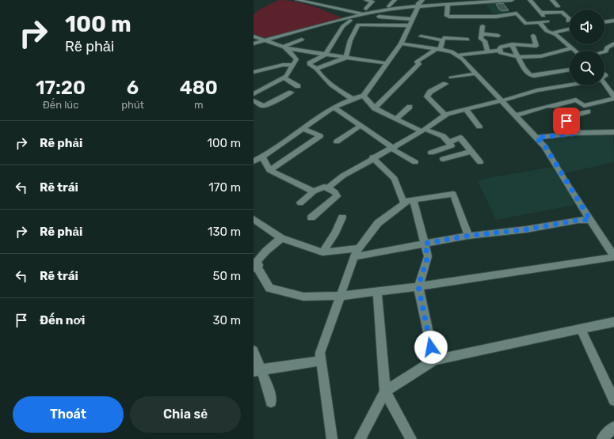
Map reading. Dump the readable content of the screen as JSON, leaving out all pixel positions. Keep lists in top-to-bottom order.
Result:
{
  "page": {
    "turn": ["100 m", "Rẽ phải"],
    "eta": [
      "17:20",
      "Đến lúc",
      "6",
      "phút",
      "480",
      "m"
    ],
    "list": [
      {
        "name": "Rẽ phải",
        "value": "100 m"
      },
      {
        "name": "Rẽ trái",
        "value": "170 m"
      },
      {
        "name": "Rẽ phải",
        "value": "130 m"
      },
      {
        "name": "Rẽ trái",
        "value": "50 m"
      },
      {
        "name": "Đến nơi",
        "value": "30 m"
      }
    ],
    "buttons": ["Thoát", "Chia sẻ"]
  }
}
